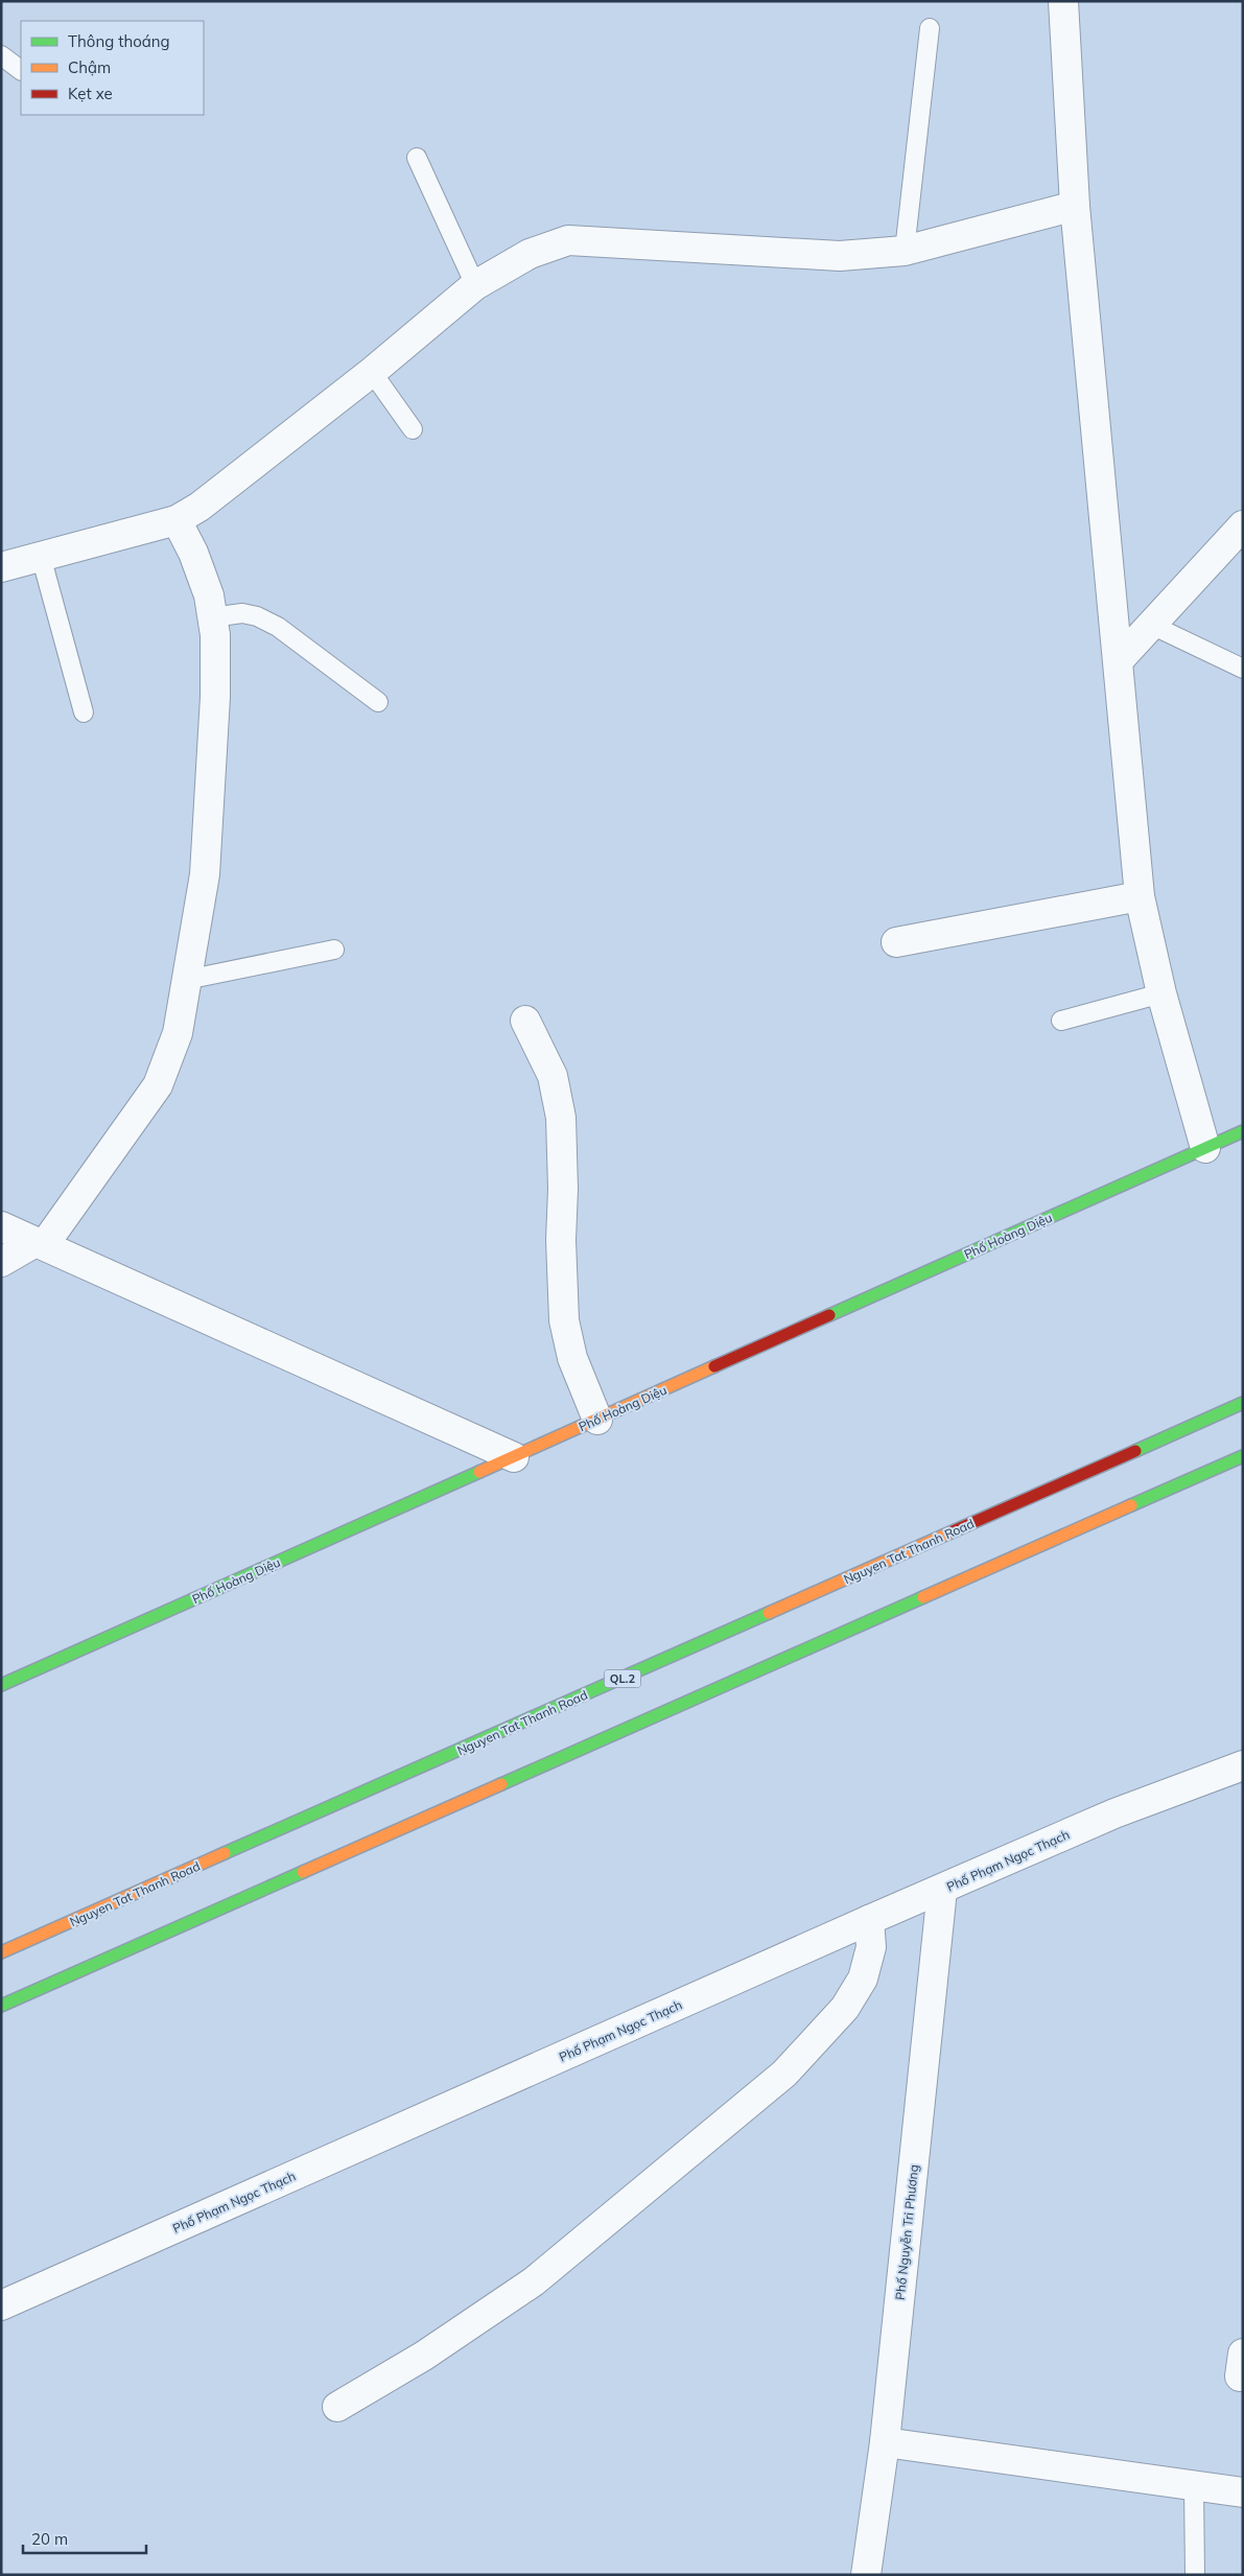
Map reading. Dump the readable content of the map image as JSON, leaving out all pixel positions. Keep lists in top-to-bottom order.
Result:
{
  "streets": {
    "main road": ["Phố Hoàng Diệu", "Nguyen Tat Thanh Road", "QL.2"],
    "street": ["Phố Phạm Ngọc Thạch", "Phố Nguyễn Tri Phương"]
  },
  "crossings": [
    ["Phố Phạm Ngọc Thạch", "Phố Nguyễn Tri Phương"]
  ],
  "legend": ["Thông thoáng", "Chậm", "Kẹt xe"],
  "scale_bar": "20 m"
}
